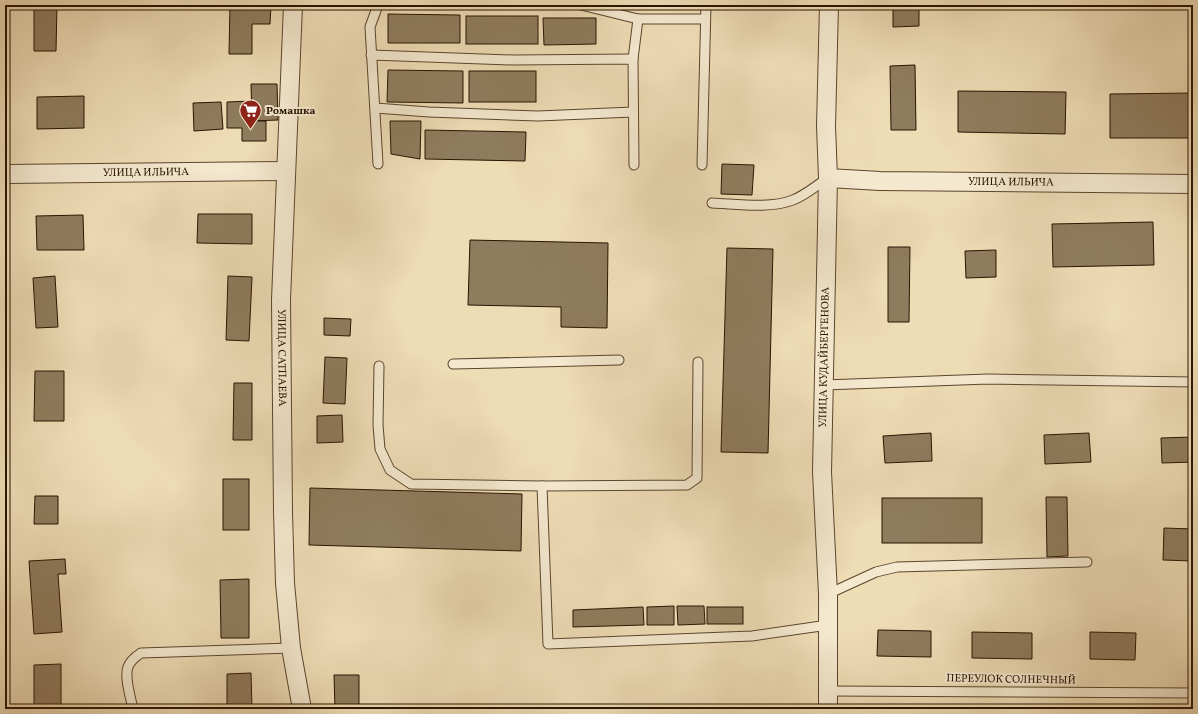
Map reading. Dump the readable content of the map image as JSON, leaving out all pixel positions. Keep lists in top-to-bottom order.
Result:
{
  "streets": {
    "street": ["УЛИЦА ИЛЬИЧА", "УЛИЦА КУДАЙБЕРГЕНОВА", "УЛИЦА САТПАЕВА"],
    "lane": ["ПЕРЕУЛОК СОЛНЕЧНЫЙ"]
  },
  "crossings": [
    ["УЛИЦА ИЛЬИЧА", "УЛИЦА КУДАЙБЕРГЕНОВА"],
    ["УЛИЦА ИЛЬИЧА", "УЛИЦА САТПАЕВА"],
    ["УЛИЦА КУДАЙБЕРГЕНОВА", "ПЕРЕУЛОК СОЛНЕЧНЫЙ"]
  ],
  "places": {
    "supermarket": ["Ромашка"]
  }
}
